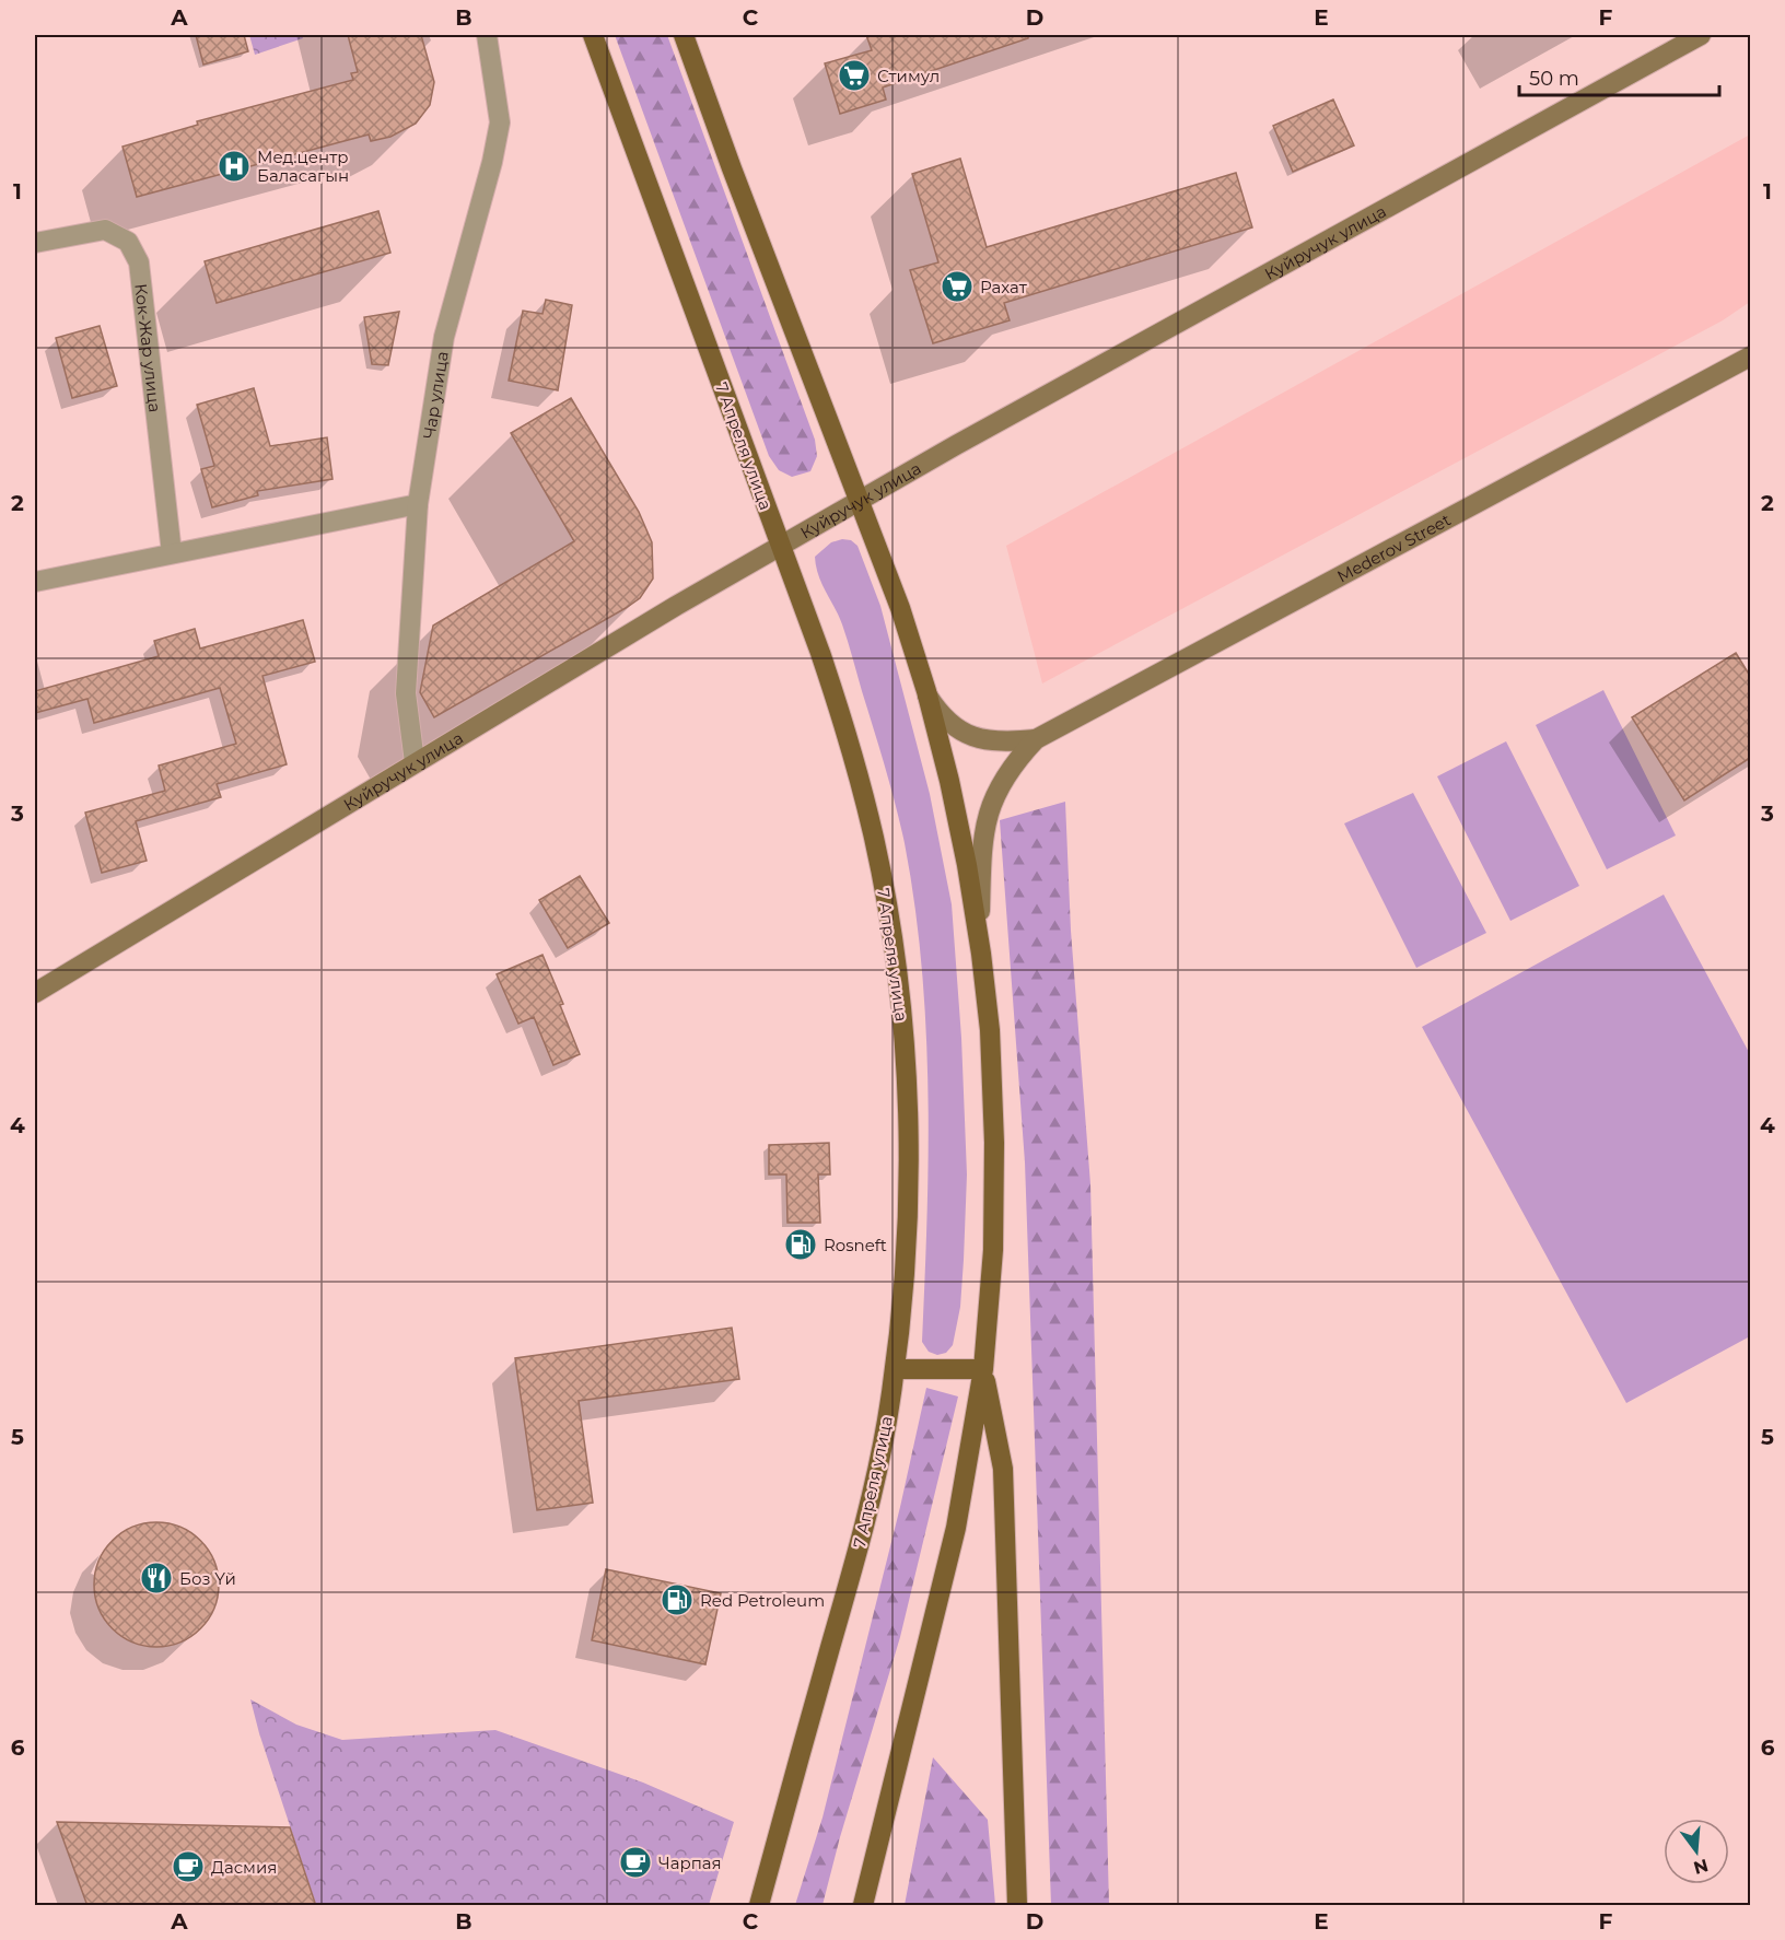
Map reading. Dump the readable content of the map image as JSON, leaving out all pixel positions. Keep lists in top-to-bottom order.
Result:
{
  "streets": {
    "main road": ["7 Апреля улица"],
    "street": [
      "Куйручук улица",
      "Кок-Жар улица",
      "Чар улица",
      "Mederov Street"
    ]
  },
  "crossings": [
    ["Куйручук улица", "Чар улица"],
    ["Куйручук улица", "7 Апреля улица"]
  ],
  "places": {
    "supermarket": ["Стимул", "Рахат"],
    "hospital": ["Мед.центр Баласагын"],
    "fuel station": ["Rosneft", "Red Petroleum"],
    "restaurant": ["Боз Үй"],
    "cafe": ["Чарпая", "Дасмия"]
  },
  "scale_bar": "50 m",
  "north": "bottom",
  "grid": {
    "columns": [
      "A",
      "B",
      "C",
      "D",
      "E",
      "F"
    ],
    "rows": [
      "1",
      "2",
      "3",
      "4",
      "5",
      "6"
    ]
  }
}
